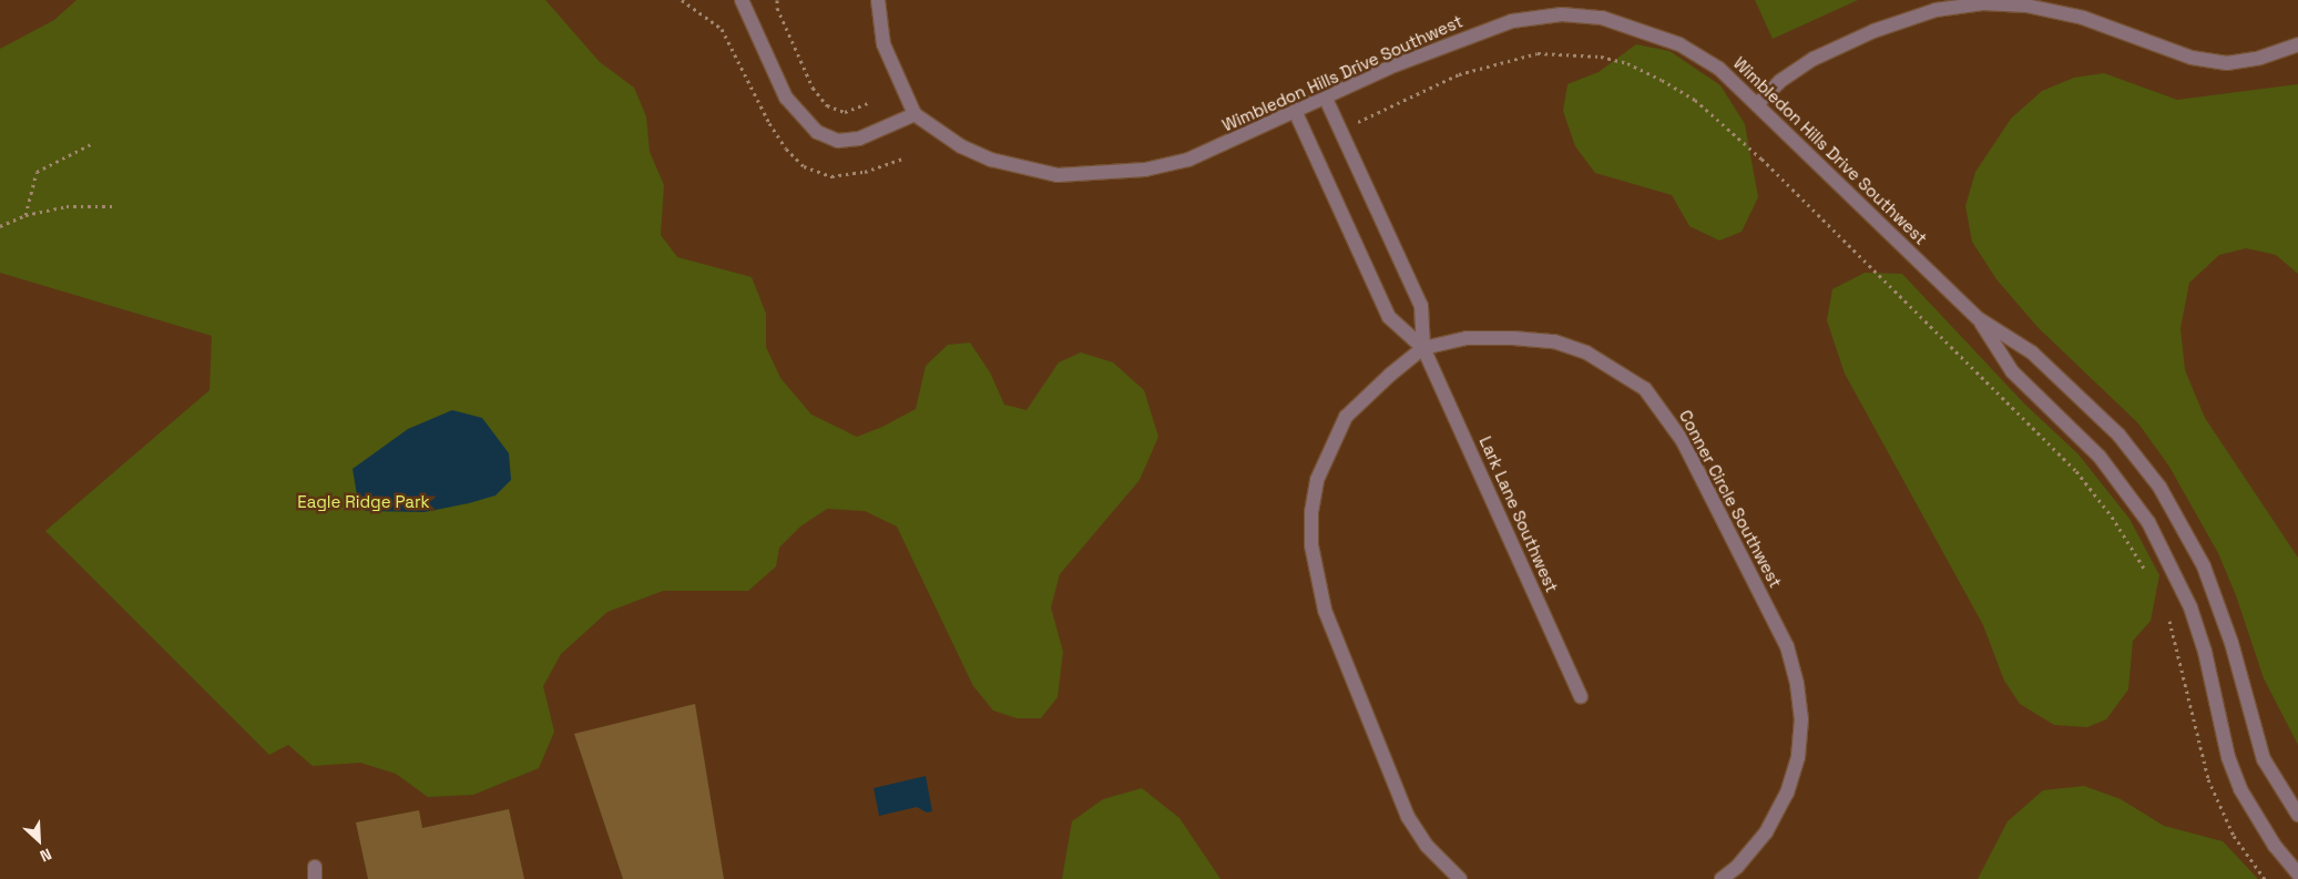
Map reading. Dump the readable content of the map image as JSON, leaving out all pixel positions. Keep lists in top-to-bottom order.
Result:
{
  "streets": {
    "street": ["Wimbledon Hills Drive Southwest", "Conner Circle Southwest", "Lark Lane Southwest"]
  },
  "crossings": [
    ["Wimbledon Hills Drive Southwest", "Lark Lane Southwest"],
    ["Conner Circle Southwest", "Lark Lane Southwest"]
  ],
  "parks": ["Eagle Ridge Park"],
  "north": "bottom right"
}
